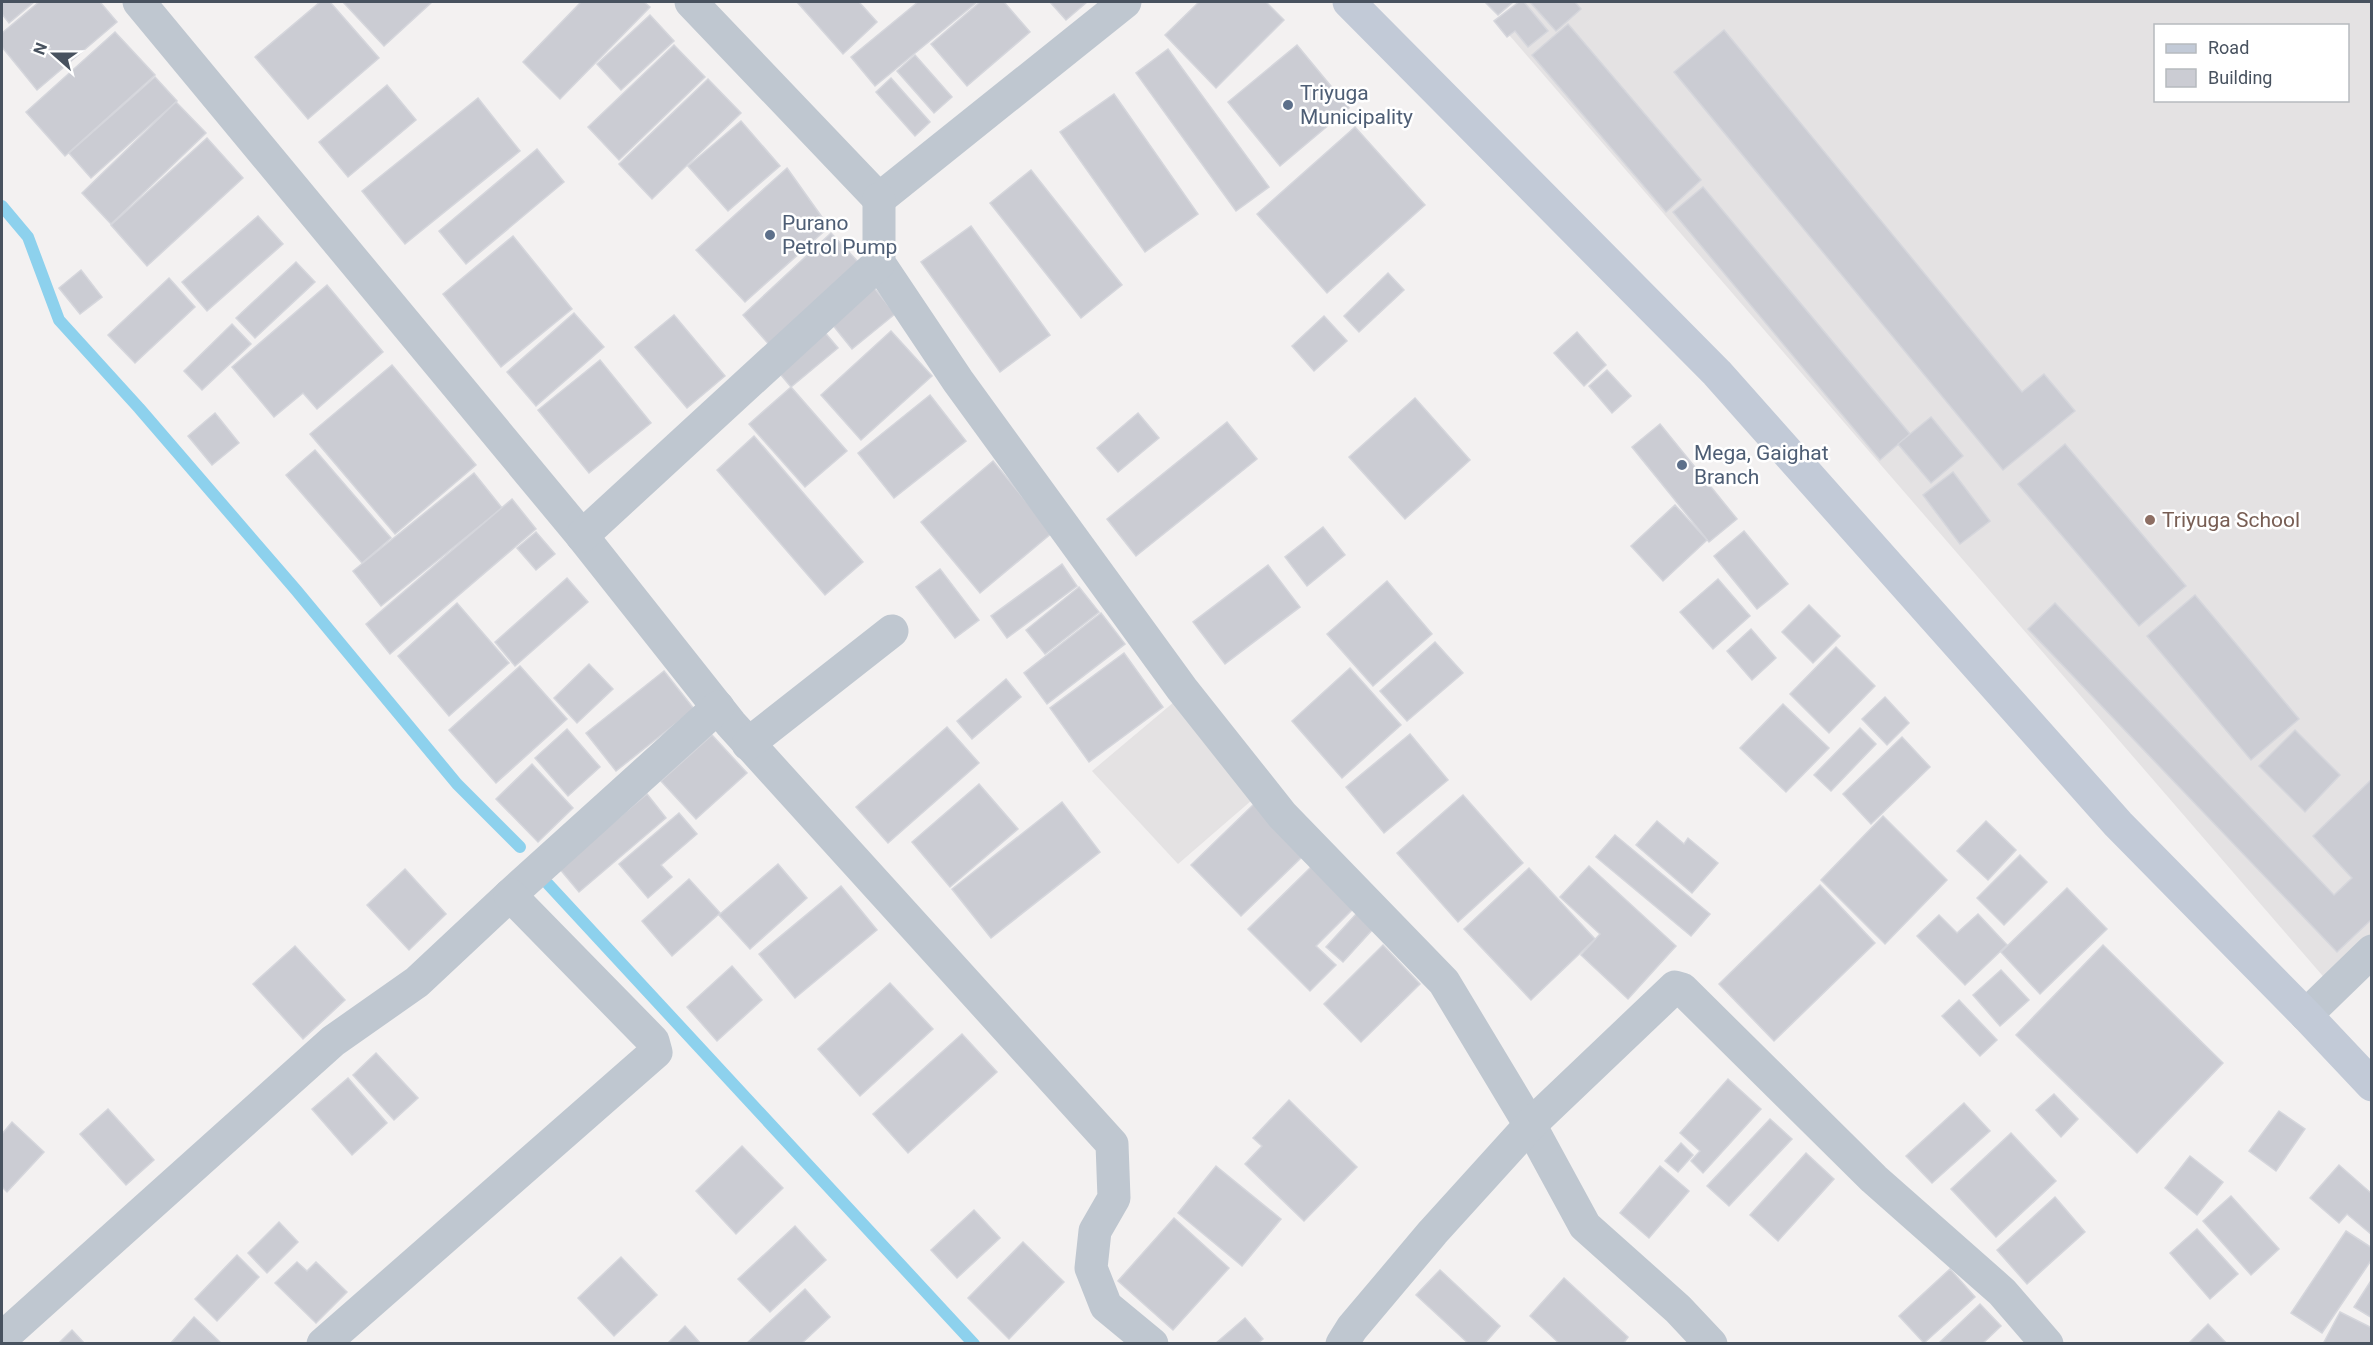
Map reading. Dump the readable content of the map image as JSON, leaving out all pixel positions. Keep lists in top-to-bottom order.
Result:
{
  "places": [
    "Triyuga Municipality",
    "Purano Petrol Pump",
    "Mega, Gaighat Branch",
    "Triyuga School"
  ],
  "legend": ["Road", "Building"],
  "north": "left"
}
